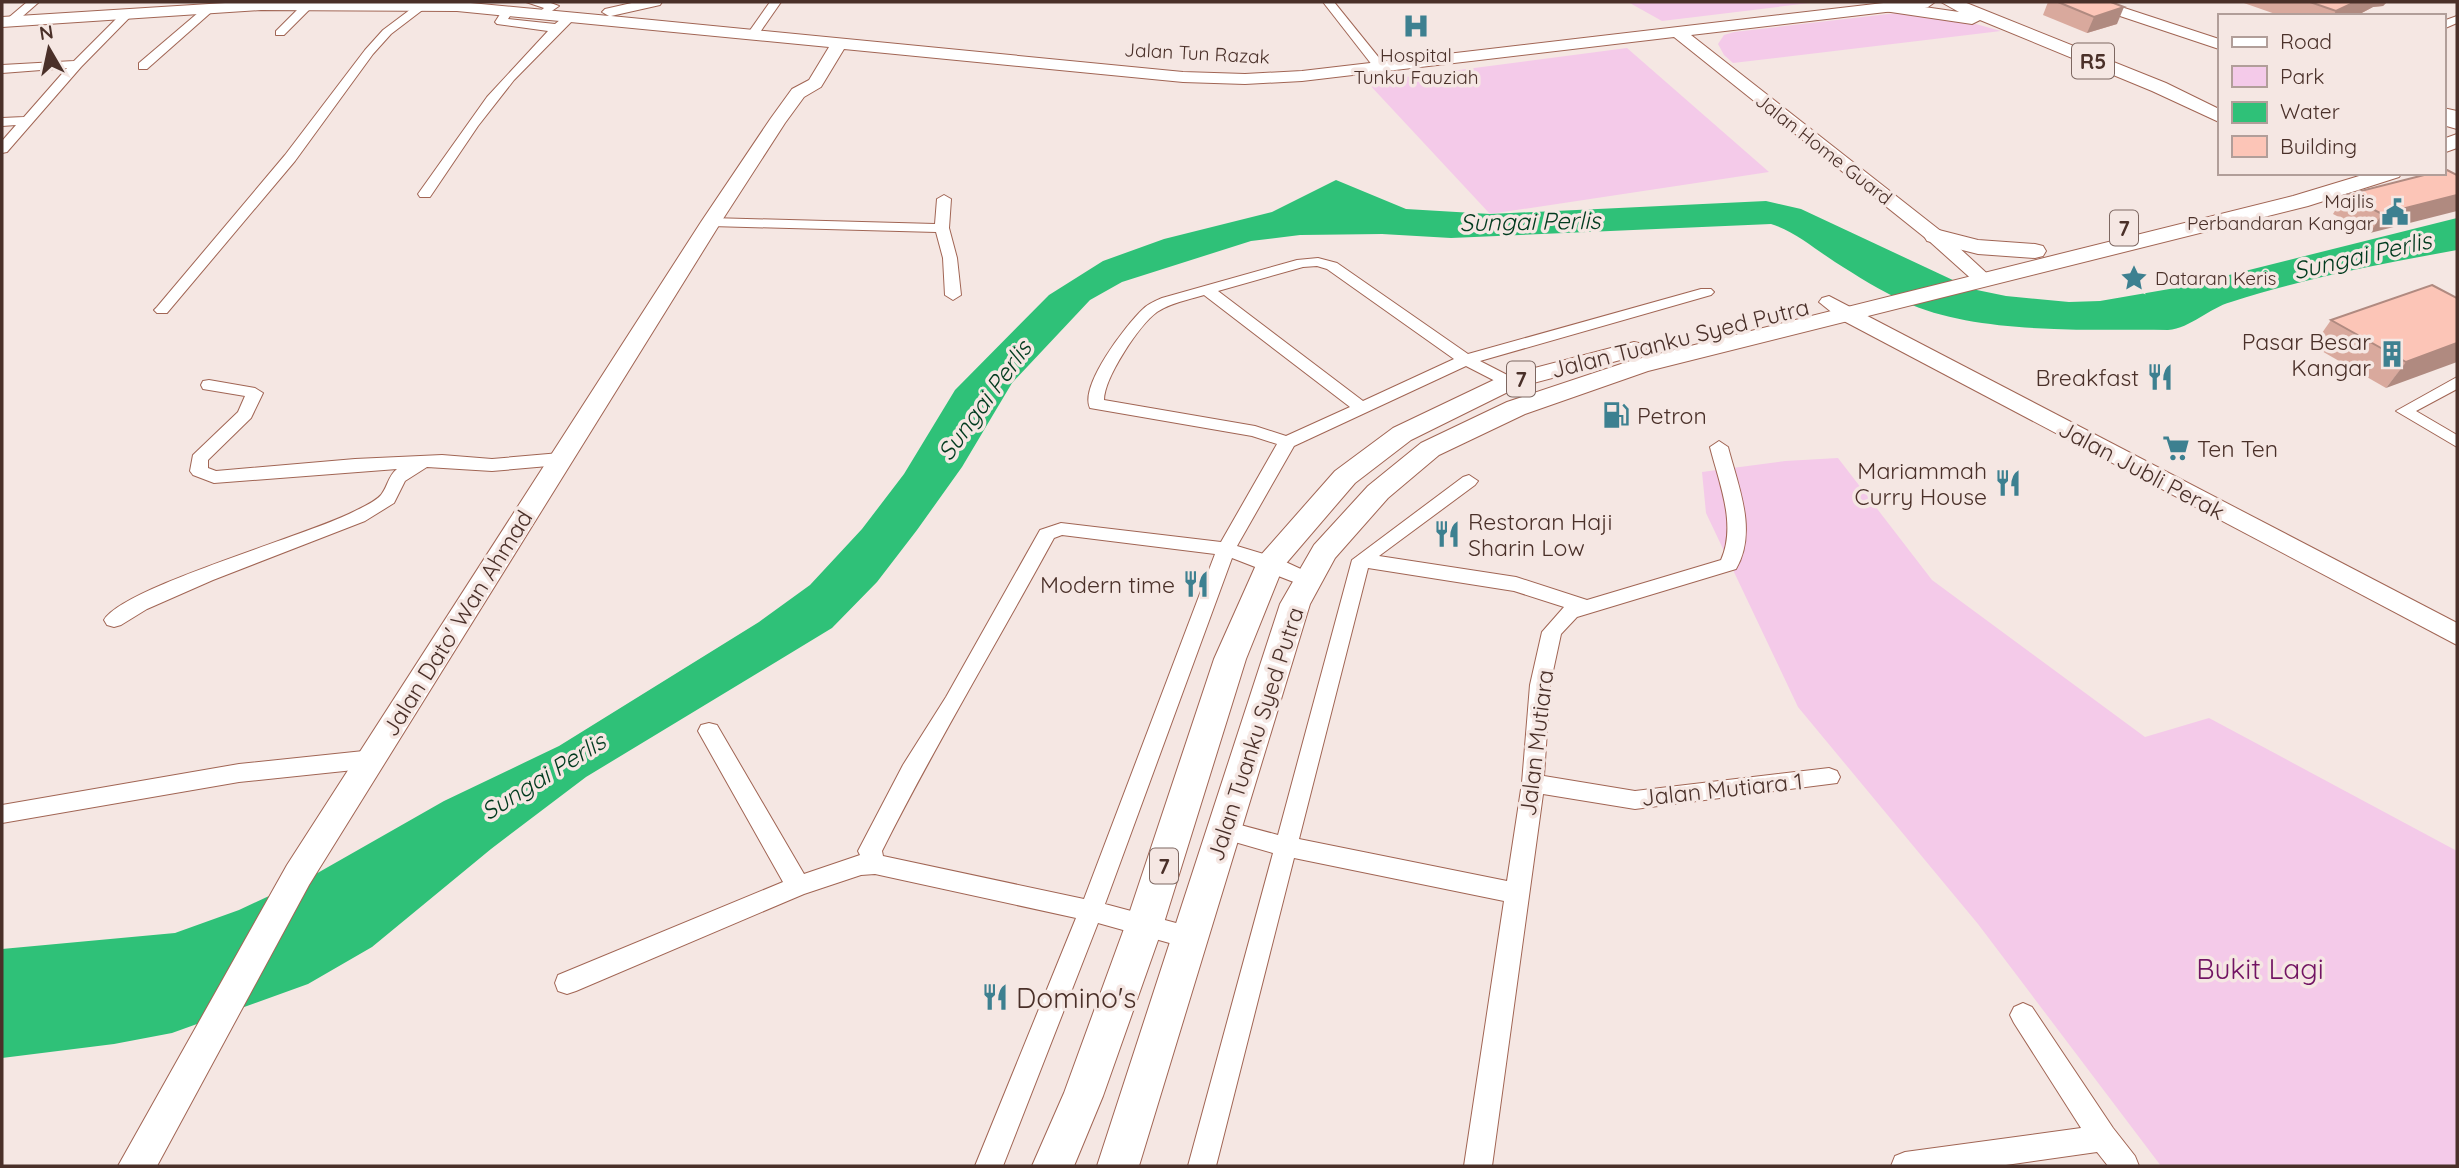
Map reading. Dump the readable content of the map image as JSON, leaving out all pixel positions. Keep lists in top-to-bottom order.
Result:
{
  "streets": {
    "main road": [
      "Jalan Tun Razak",
      "R5",
      "Jalan Home Guard",
      "7",
      "Jalan Tuanku Syed Putra",
      "Jalan Jubli Perak",
      "Jalan Dato' Wan Ahmad"
    ],
    "street": ["Jalan Mutiara", "Jalan Mutiara 1"]
  },
  "crossings": [
    ["Jalan Tun Razak", "Jalan Home Guard"],
    ["Jalan Tun Razak", "Jalan Dato' Wan Ahmad"],
    ["7", "Jalan Tuanku Syed Putra"],
    ["7", "Jalan Jubli Perak"],
    ["Jalan Tuanku Syed Putra", "Jalan Jubli Perak"],
    ["Jalan Mutiara", "Jalan Mutiara 1"]
  ],
  "water": ["Sungai Perlis"],
  "parks": ["Bukit Lagi"],
  "places": {
    "hospital": ["Hospital Tunku Fauziah"],
    "public building": ["Majlis Perbandaran Kangar"],
    "place": ["Dataran Keris"],
    "building": ["Pasar Besar Kangar"],
    "restaurant": [
      "Breakfast",
      "Mariammah Curry House",
      "Restoran Haji Sharin Low",
      "Modern time",
      "Domino's"
    ],
    "fuel station": ["Petron"],
    "supermarket": ["Ten Ten"]
  },
  "legend": [
    "Road",
    "Park",
    "Water",
    "Building"
  ],
  "north": "top"
}
